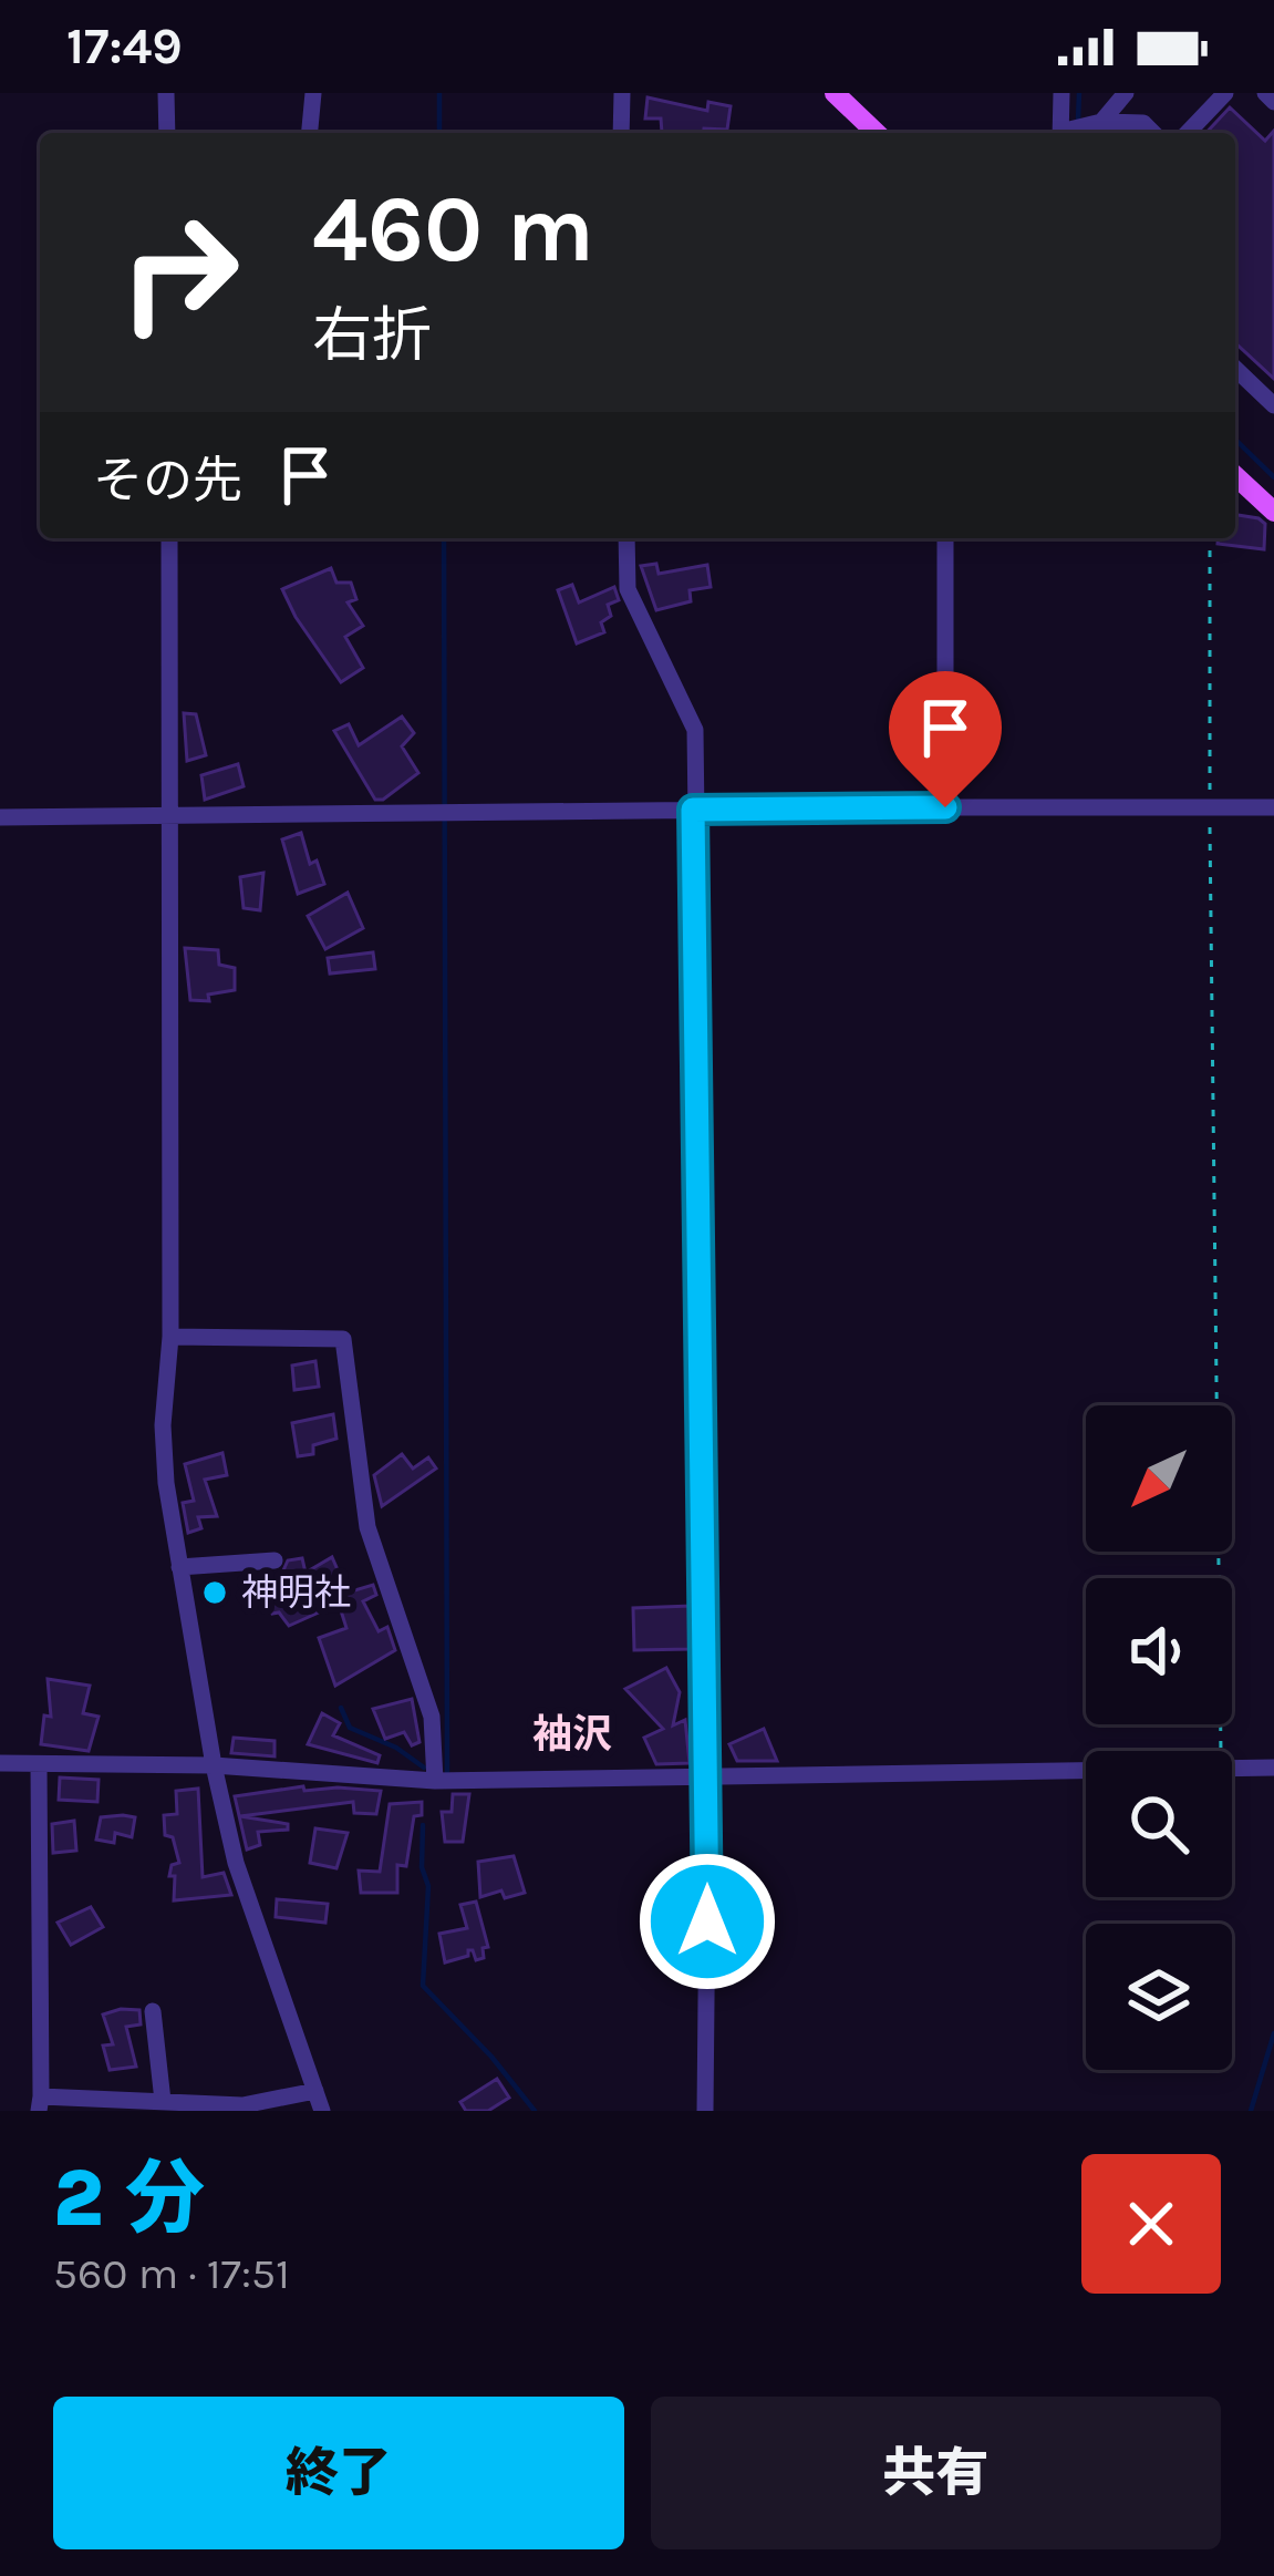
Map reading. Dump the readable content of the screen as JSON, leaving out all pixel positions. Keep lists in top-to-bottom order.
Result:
{
  "districts": ["袖沢"],
  "places": ["神明社"],
  "north": "bottom left",
  "page": {
    "status": "17:49",
    "turn": ["460 m", "右折"],
    "then": "その先",
    "heading": ["2 分", "560 m · 17:51"],
    "buttons": ["終了", "共有"]
  }
}
